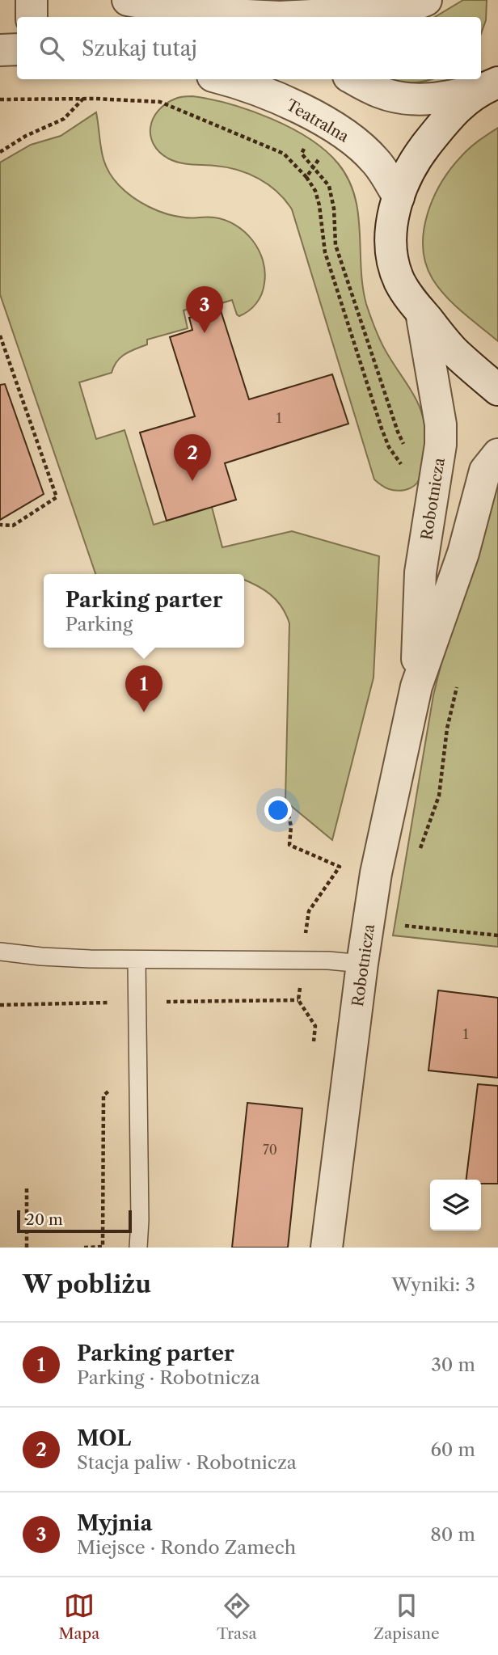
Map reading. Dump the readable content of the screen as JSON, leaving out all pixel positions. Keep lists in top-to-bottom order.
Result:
{
  "streets": {
    "street": ["Teatralna", "Robotnicza"]
  },
  "house_numbers": ["1", "1", "70"],
  "scale_bar": "20 m",
  "page": {
    "search": "Szukaj tutaj",
    "pins": ["3", "2", "1"],
    "popup": ["Parking parter", "Parking"],
    "scale": "20 m",
    "heading": ["W pobliżu", "Wyniki: 3"],
    "list": [
      {
        "mark": "1",
        "name": "Parking parter",
        "note": "Parking · Robotnicza",
        "value": "30 m"
      },
      {
        "mark": "2",
        "name": "MOL",
        "note": "Stacja paliw · Robotnicza",
        "value": "60 m"
      },
      {
        "mark": "3",
        "name": "Myjnia",
        "note": "Miejsce · Rondo Zamech",
        "value": "80 m"
      }
    ],
    "nav": ["Mapa", "Trasa", "Zapisane"]
  }
}
